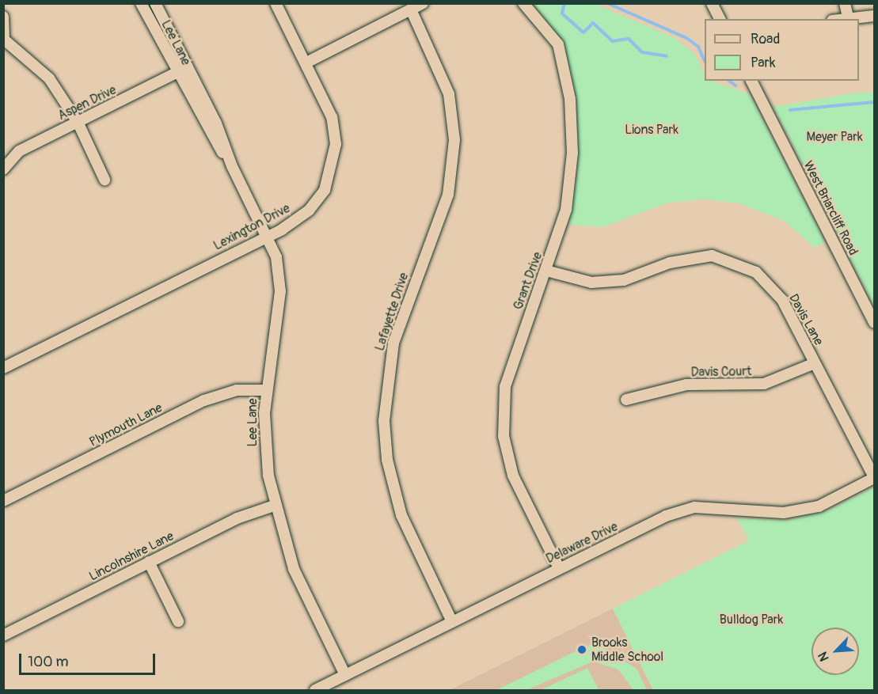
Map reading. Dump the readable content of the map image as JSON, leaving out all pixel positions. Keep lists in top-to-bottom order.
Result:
{
  "streets": {
    "street": [
      "Lee Lane",
      "Aspen Drive",
      "West Briarcliff Road",
      "Lexington Drive",
      "Grant Drive",
      "Lafayette Drive",
      "Davis Lane",
      "Davis Court",
      "Plymouth Lane",
      "Delaware Drive",
      "Lincolnshire Lane"
    ]
  },
  "crossings": [
    ["Lee Lane", "Aspen Drive"],
    ["Lee Lane", "Lexington Drive"],
    ["Lee Lane", "Plymouth Lane"],
    ["Lee Lane", "Delaware Drive"],
    ["Lee Lane", "Lincolnshire Lane"],
    ["Grant Drive", "Davis Lane"],
    ["Grant Drive", "Delaware Drive"],
    ["Lafayette Drive", "Delaware Drive"],
    ["Davis Lane", "Davis Court"],
    ["Davis Lane", "Delaware Drive"]
  ],
  "parks": ["Lions Park", "Meyer Park", "Bulldog Park"],
  "places": ["Brooks Middle School"],
  "legend": ["Road", "Park"],
  "scale_bar": "100 m",
  "north": "bottom left"
}
